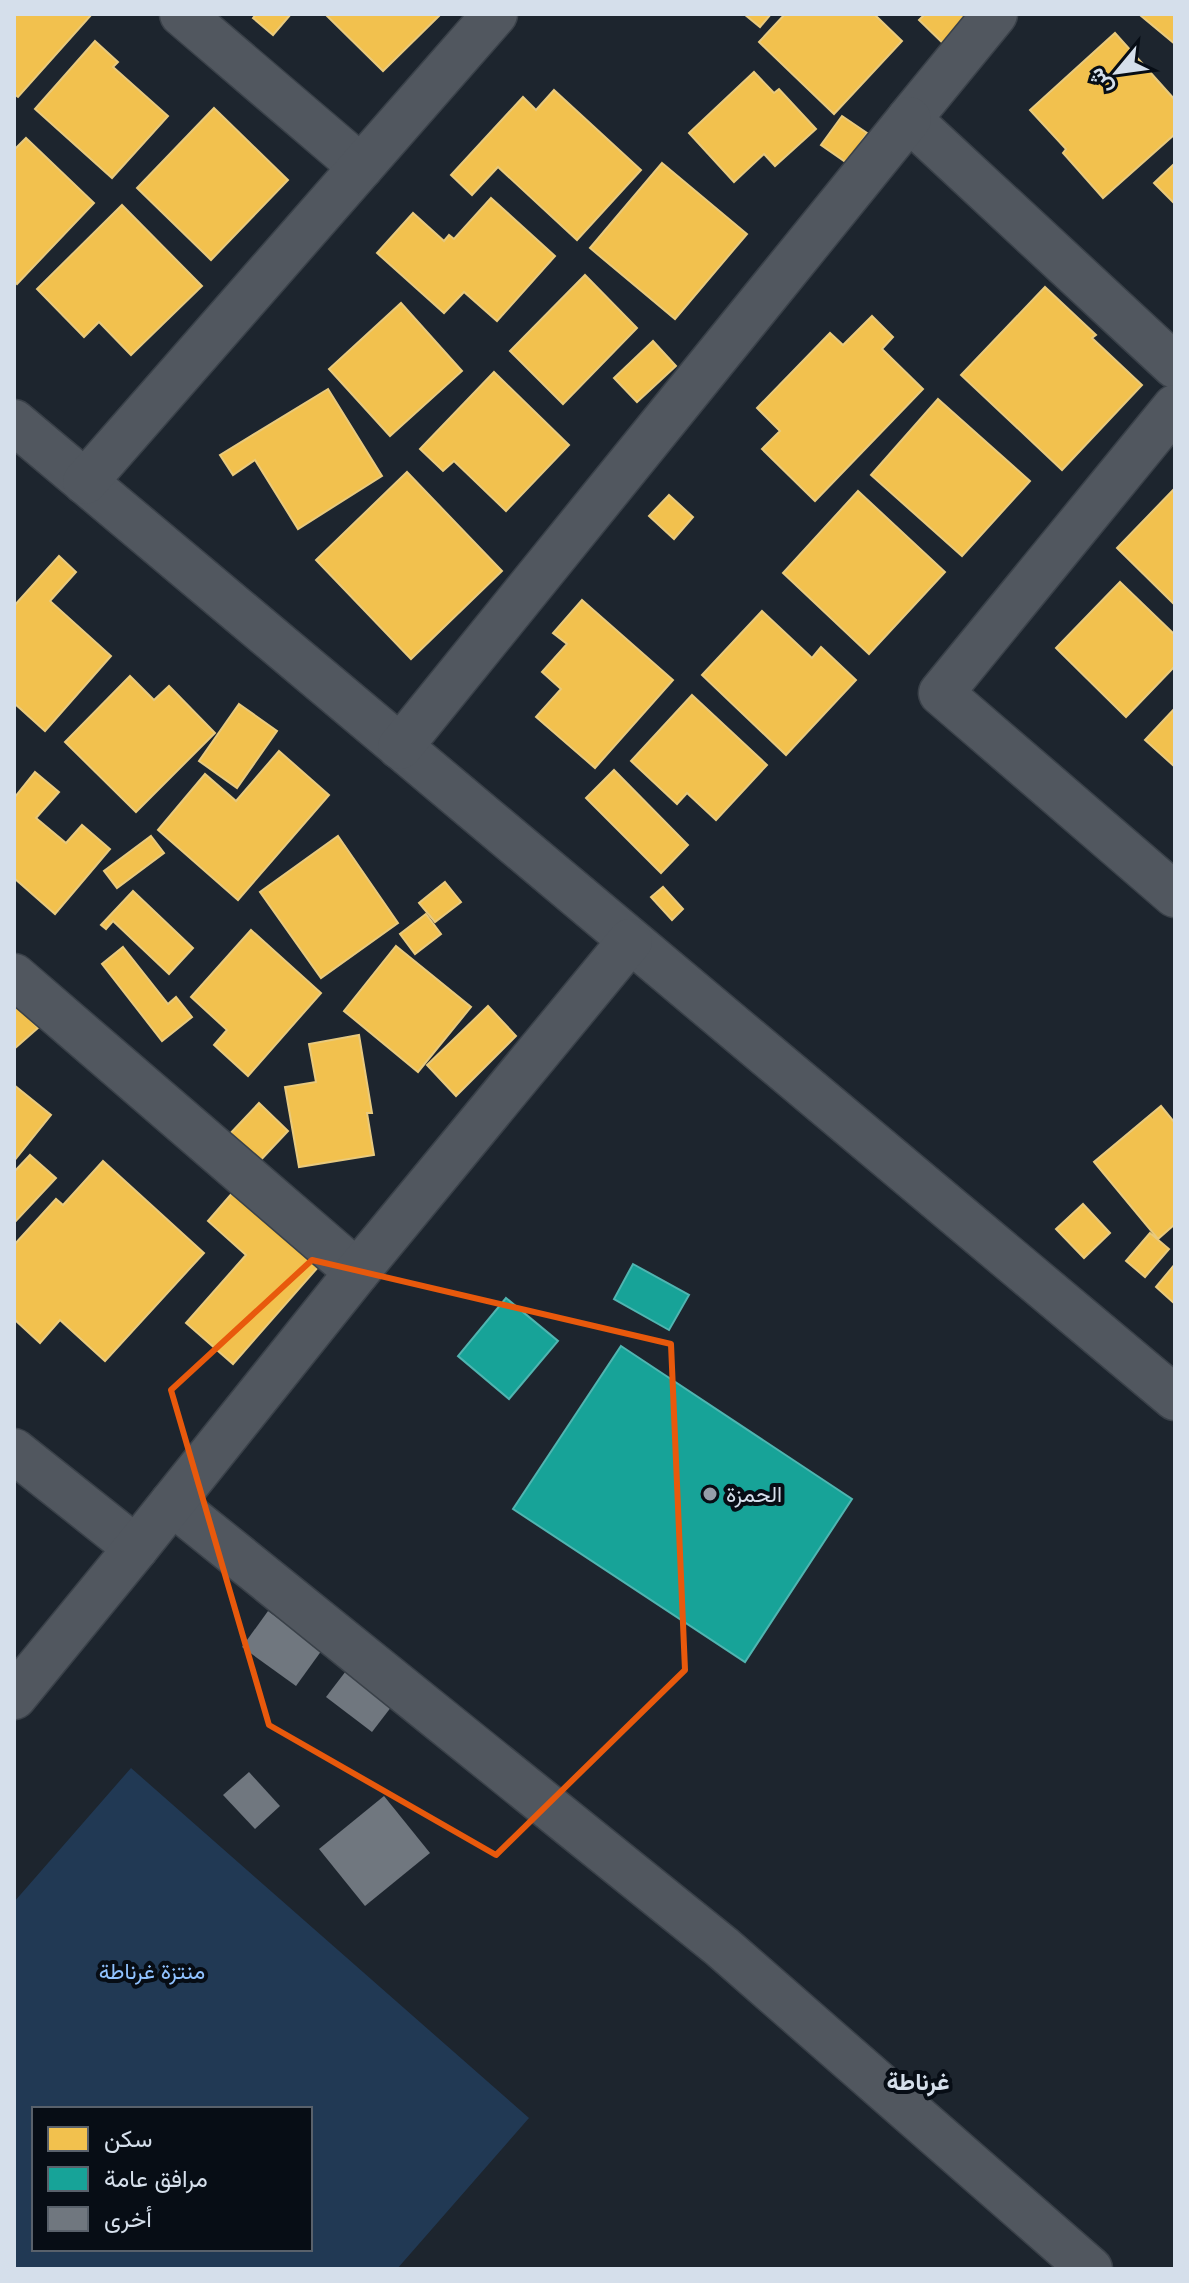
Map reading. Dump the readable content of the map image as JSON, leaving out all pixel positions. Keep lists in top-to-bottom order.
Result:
{
  "districts": ["غرناطة"],
  "parks": ["منتزة غرناطة"],
  "places": ["الحمزة"],
  "legend": ["سكن", "مرافق عامة", "أخرى"],
  "north": "bottom left"
}
